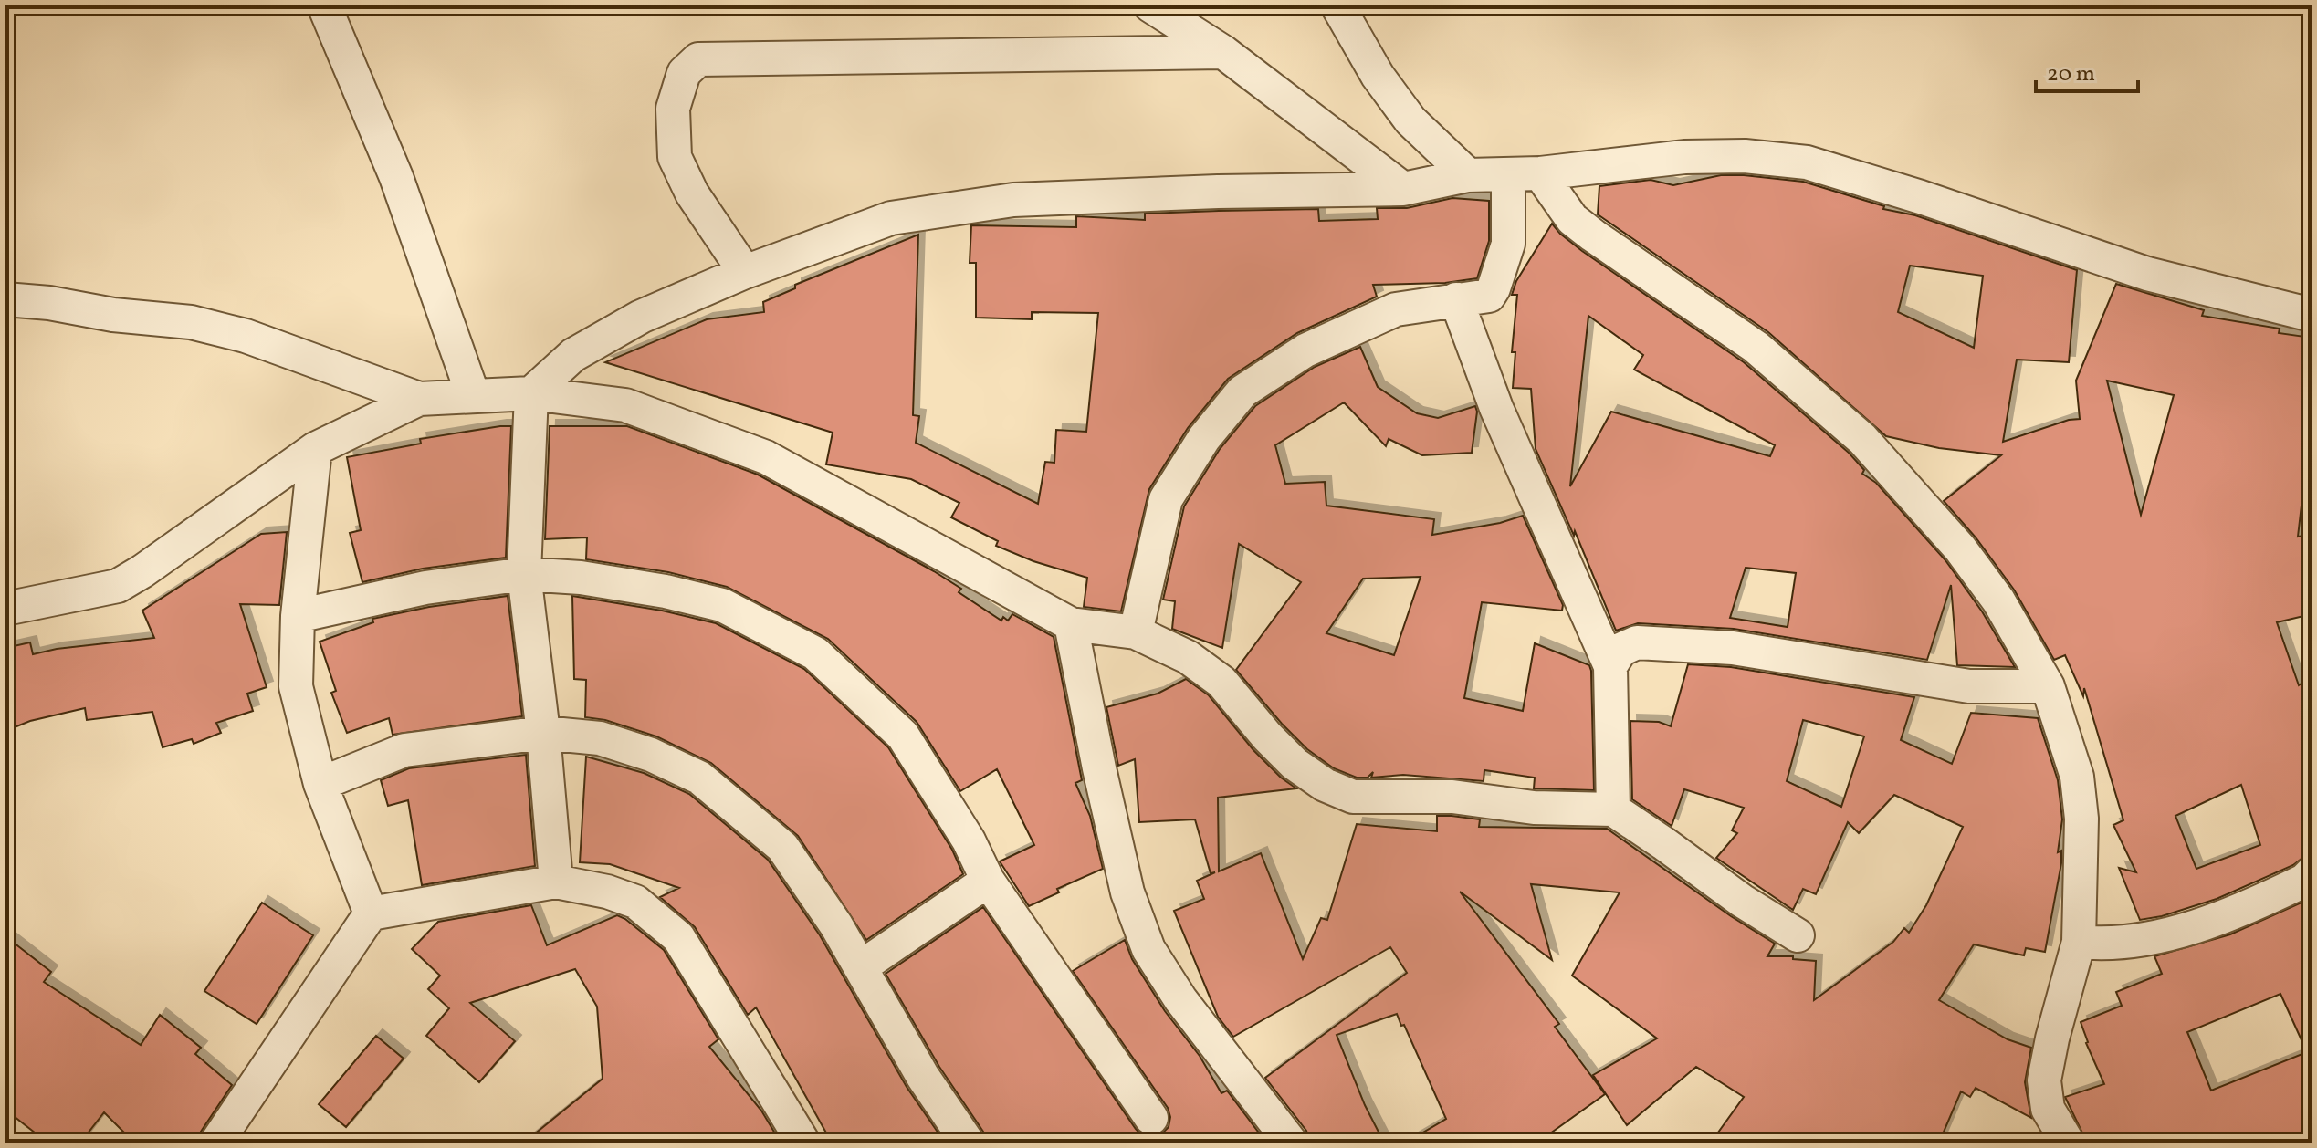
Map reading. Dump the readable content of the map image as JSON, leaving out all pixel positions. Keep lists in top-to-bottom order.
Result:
{
  "scale_bar": "20 m"
}
